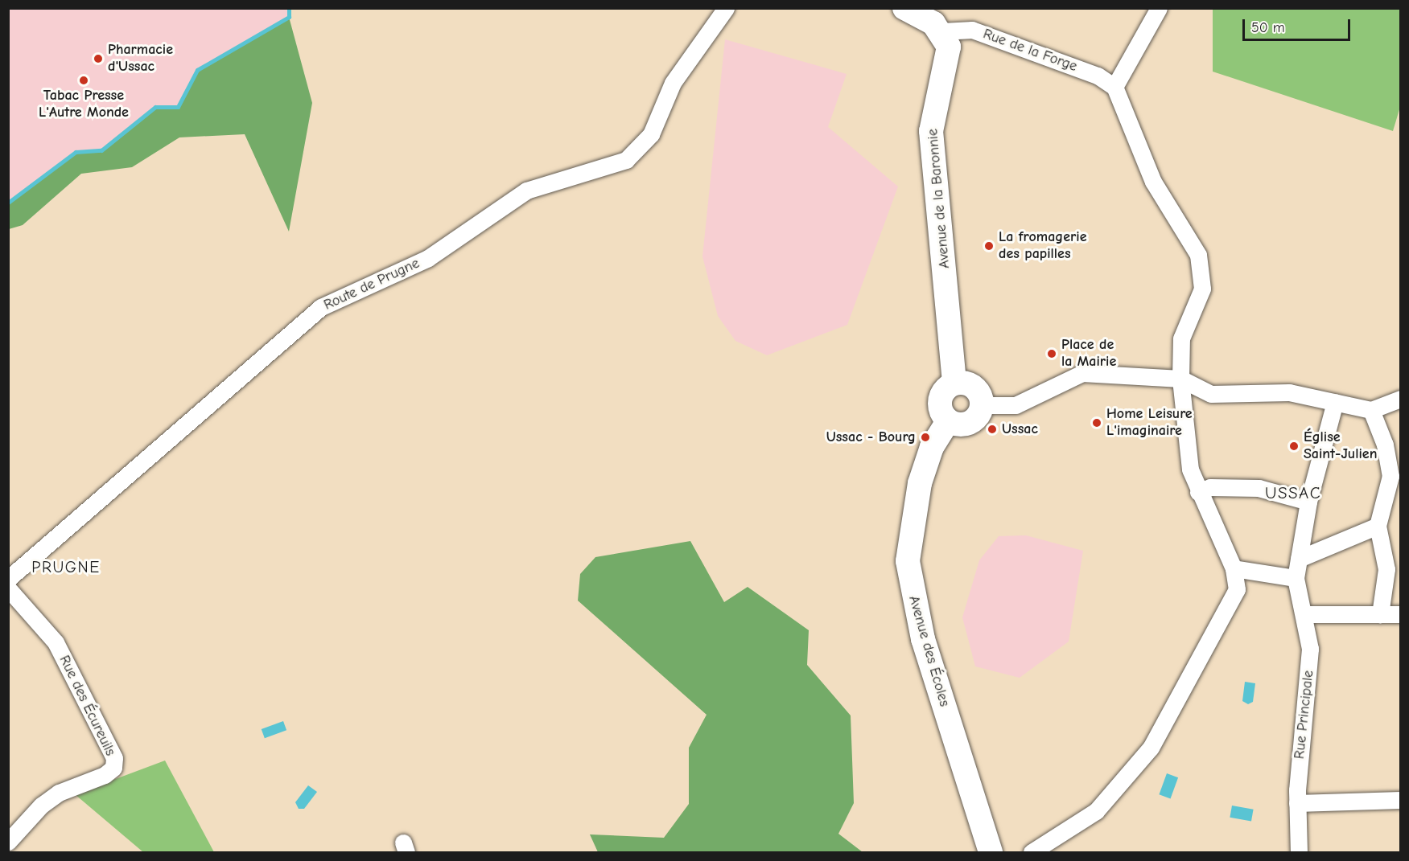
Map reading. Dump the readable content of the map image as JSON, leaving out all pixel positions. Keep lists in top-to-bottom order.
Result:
{
  "streets": {
    "street": [
      "Rue de la Forge",
      "Avenue de la Baronnie",
      "Route de Prugne",
      "Avenue des Écoles",
      "Rue des Écureuils",
      "Rue Principale"
    ]
  },
  "crossings": [
    ["Rue de la Forge", "Avenue de la Baronnie"],
    ["Avenue de la Baronnie", "Avenue des Écoles"]
  ],
  "districts": ["USSAC", "PRUGNE"],
  "places": [
    "Pharmacie d'Ussac",
    "Tabac Presse L'Autre Monde",
    "La fromagerie des papilles",
    "Place de la Mairie",
    "Home Leisure L'imaginaire",
    "Ussac",
    "Ussac - Bourg",
    "Église Saint-Julien"
  ],
  "scale_bar": "50 m"
}
